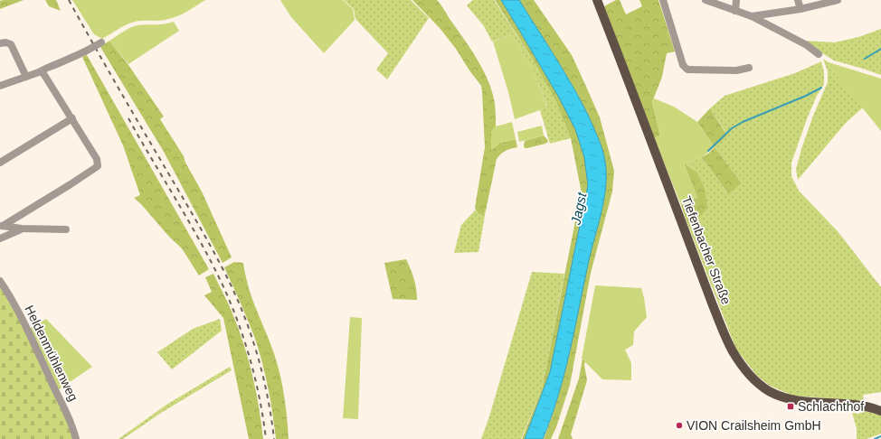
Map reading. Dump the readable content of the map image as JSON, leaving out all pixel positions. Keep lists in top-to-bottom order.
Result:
{
  "streets": {
    "main road": ["Tiefenbacher Straße"],
    "street": ["Heldenmühlenweg"]
  },
  "water": ["Jagst"],
  "places": {
    "transit": ["Schlachthof"],
    "other": ["VION Crailsheim GmbH"]
  }
}
